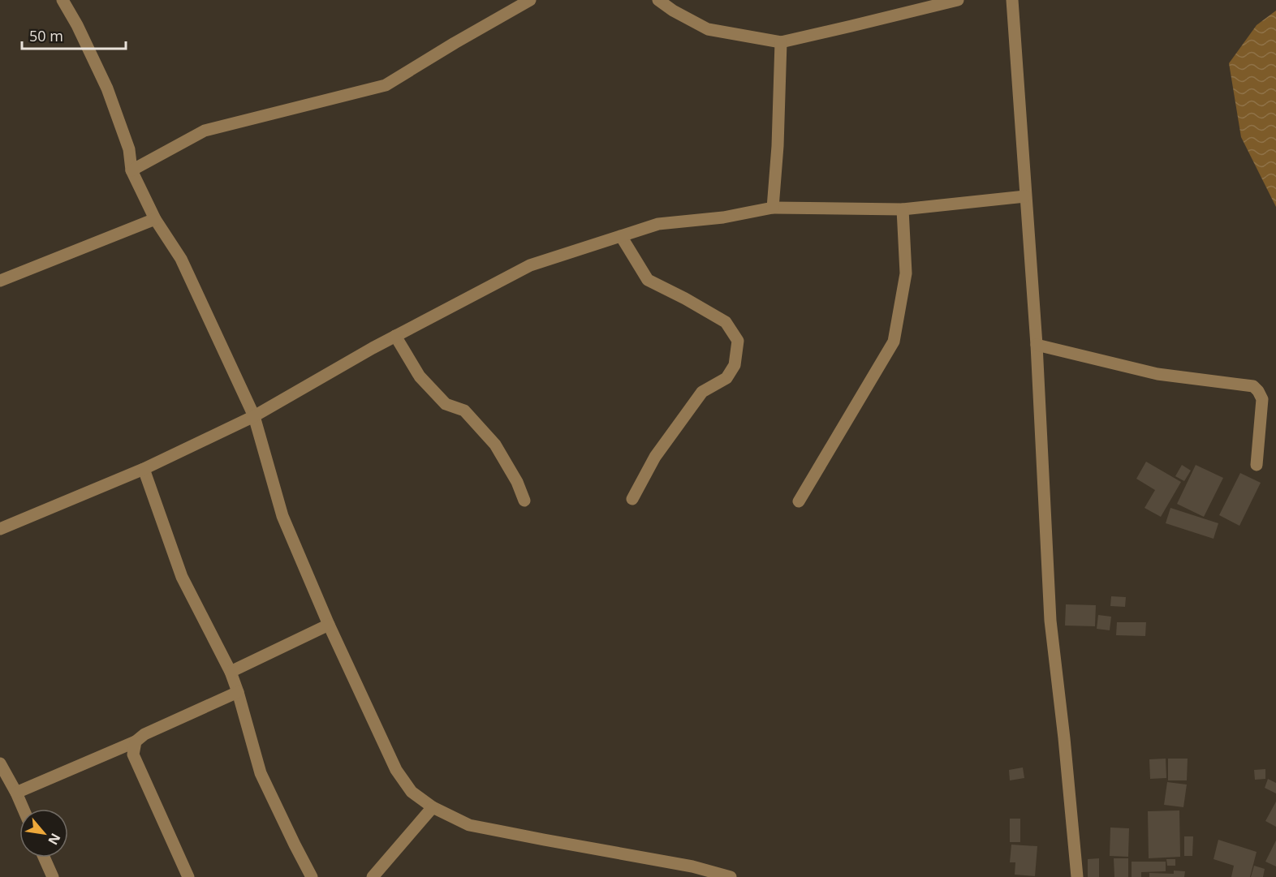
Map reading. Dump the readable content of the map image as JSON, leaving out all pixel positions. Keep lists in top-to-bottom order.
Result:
{
  "scale_bar": "50 m",
  "north": "bottom right"
}
